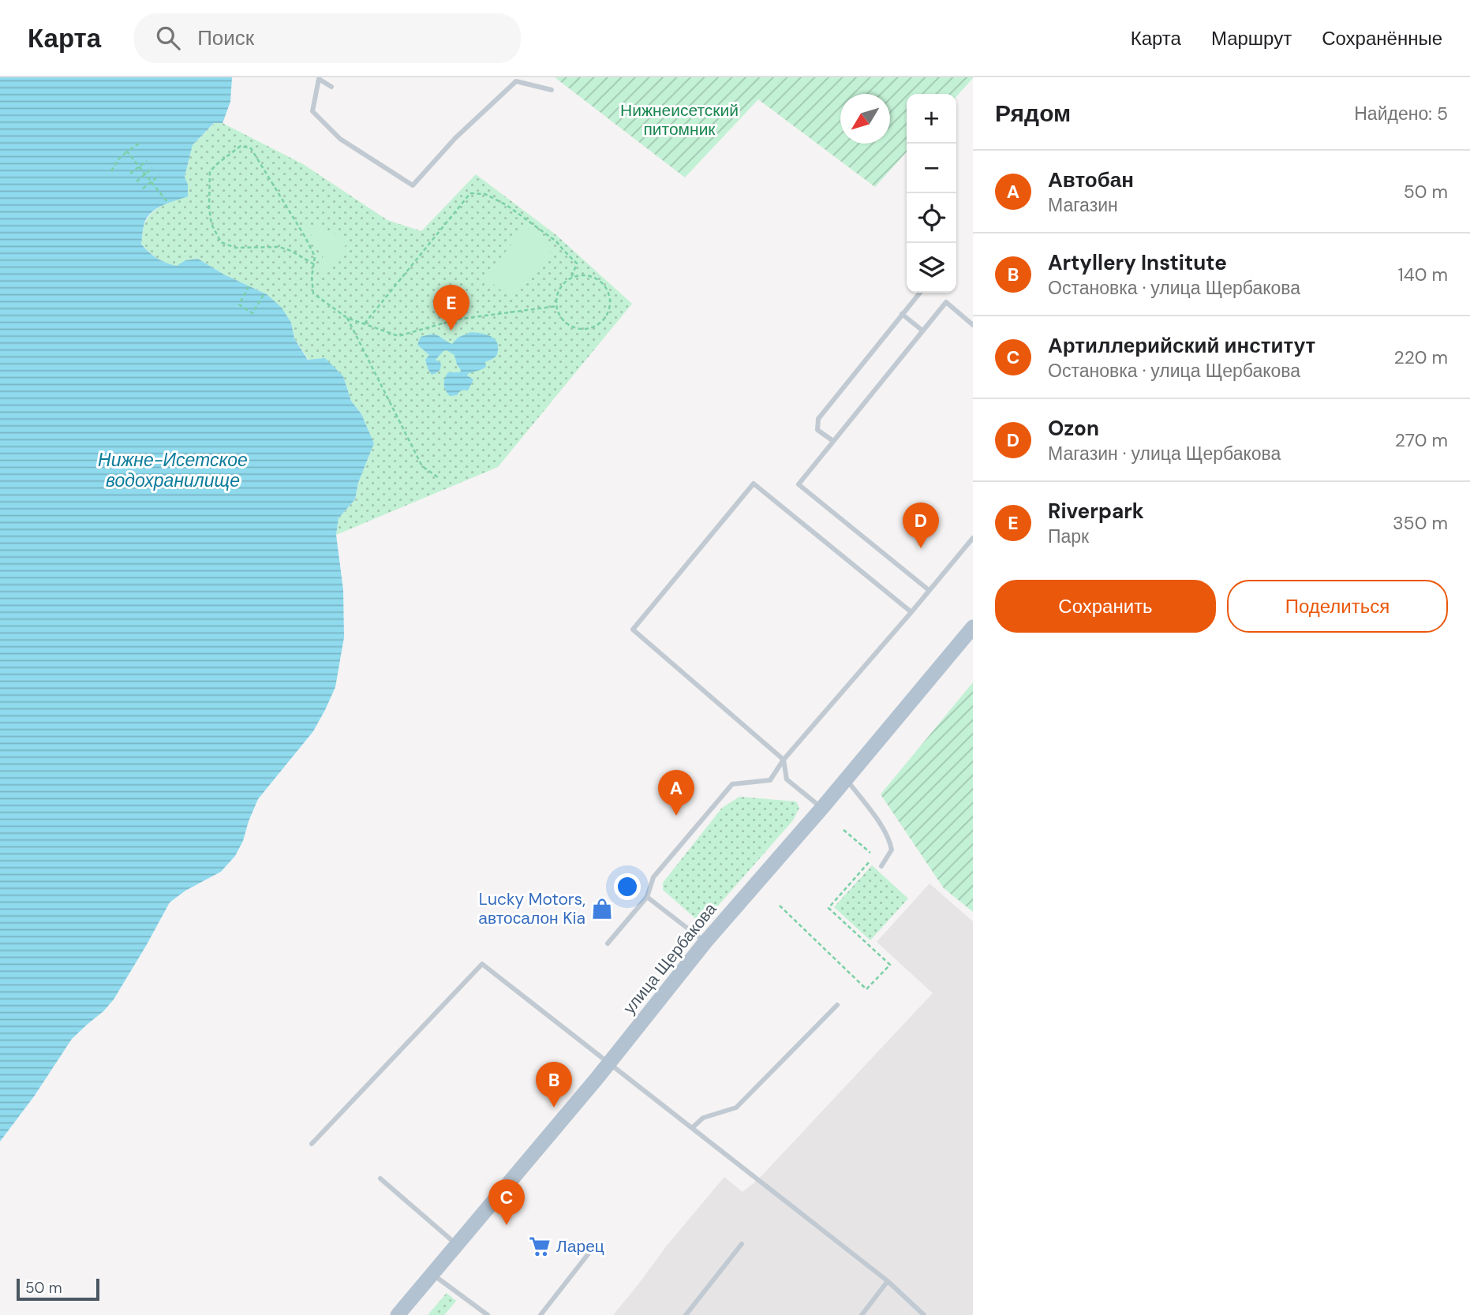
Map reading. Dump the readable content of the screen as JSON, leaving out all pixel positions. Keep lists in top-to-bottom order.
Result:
{
  "streets": {
    "main road": ["улица Щербакова"]
  },
  "water": ["Нижне-Исетское водохранилище"],
  "parks": ["Нижнеисетский питомник"],
  "places": {
    "shop": ["Lucky Motors, автосалон Kia"],
    "supermarket": ["Ларец"]
  },
  "scale_bar": "50 m",
  "north": "bottom left",
  "page": {
    "header": "Карта",
    "search": "Поиск",
    "nav": ["Карта", "Маршрут", "Сохранённые"],
    "heading": ["Рядом", "Найдено: 5"],
    "map_buttons": ["+", "−"],
    "list": [
      {
        "mark": "A",
        "name": "Автобан",
        "note": "Магазин",
        "value": "50 m"
      },
      {
        "mark": "B",
        "name": "Artyllery Institute",
        "note": "Остановка · улица Щербакова",
        "value": "140 m"
      },
      {
        "mark": "C",
        "name": "Артиллерийский институт",
        "note": "Остановка · улица Щербакова",
        "value": "220 m"
      },
      {
        "mark": "D",
        "name": "Ozon",
        "note": "Магазин · улица Щербакова",
        "value": "270 m"
      },
      {
        "mark": "E",
        "name": "Riverpark",
        "note": "Парк",
        "value": "350 m"
      }
    ],
    "pins": [
      "E",
      "D",
      "A",
      "B",
      "C"
    ],
    "buttons": ["Сохранить", "Поделиться"],
    "scale": "50 m"
  }
}
